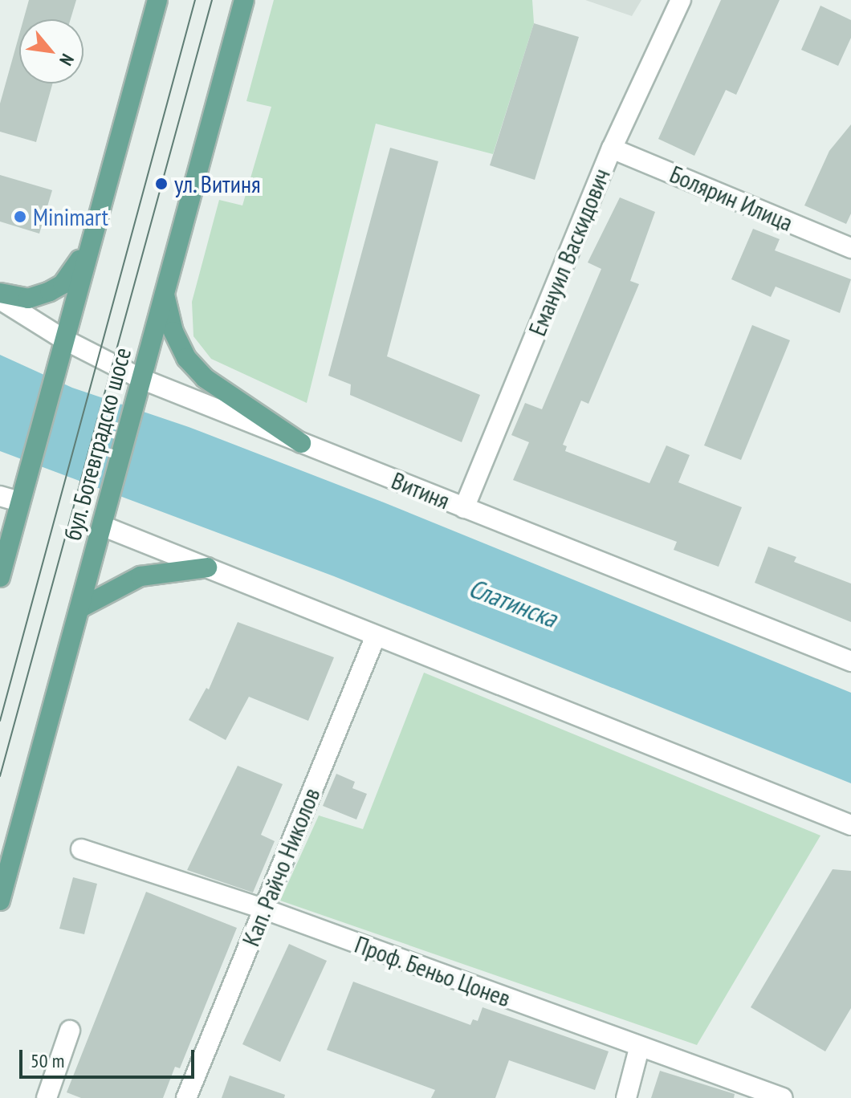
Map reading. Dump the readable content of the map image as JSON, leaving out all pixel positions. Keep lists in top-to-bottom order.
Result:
{
  "streets": {
    "main road": ["бул. Ботевградско шосе"],
    "street": [
      "Болярин Илица",
      "Емануил Васкидович",
      "Витиня",
      "Кап. Райчо Николов",
      "Проф. Беньо Цонев"
    ]
  },
  "crossings": [
    ["Болярин Илица", "Емануил Васкидович"],
    ["Емануил Васкидович", "Витиня"],
    ["бул. Ботевградско шосе", "Витиня"],
    ["Кап. Райчо Николов", "Проф. Беньо Цонев"]
  ],
  "water": ["Слатинска"],
  "places": ["ул. Витиня", "Minimart"],
  "scale_bar": "50 m",
  "north": "bottom right"
}
